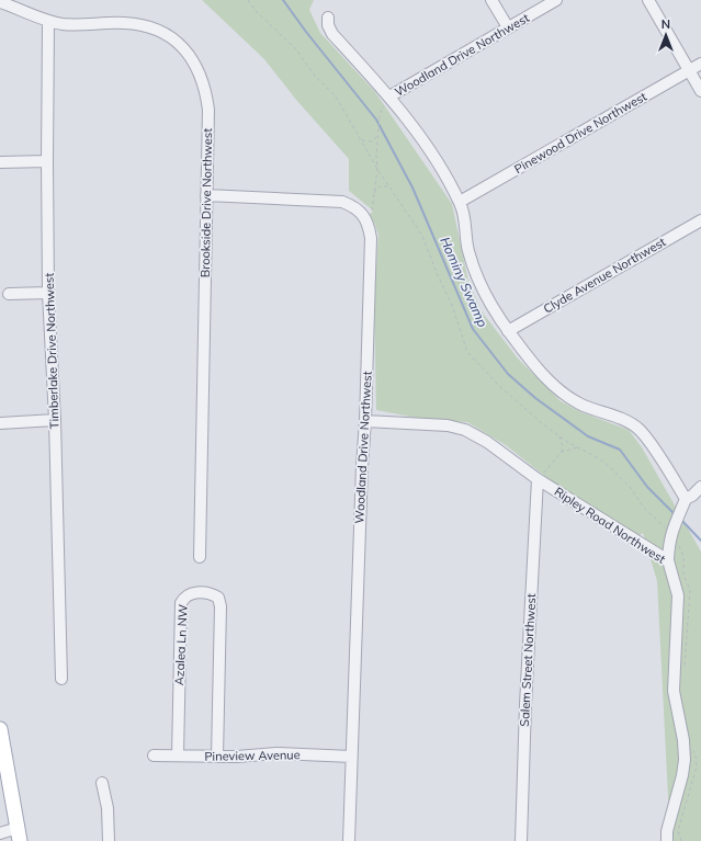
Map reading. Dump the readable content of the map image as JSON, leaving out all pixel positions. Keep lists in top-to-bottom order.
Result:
{
  "streets": {
    "street": [
      "Woodland Drive Northwest",
      "Pinewood Drive Northwest",
      "Brookside Drive Northwest",
      "Clyde Avenue Northwest",
      "Timberlake Drive Northwest",
      "Ripley Road Northwest",
      "Azalea Ln NW",
      "Salem Street Northwest",
      "Pineview Avenue"
    ]
  },
  "crossings": [
    ["Woodland Drive Northwest", "Ripley Road Northwest"],
    ["Woodland Drive Northwest", "Pineview Avenue"],
    ["Brookside Drive Northwest", "Timberlake Drive Northwest"],
    ["Ripley Road Northwest", "Salem Street Northwest"],
    ["Azalea Ln NW", "Pineview Avenue"]
  ],
  "water": ["Hominy Swamp"],
  "north": "top"
}
